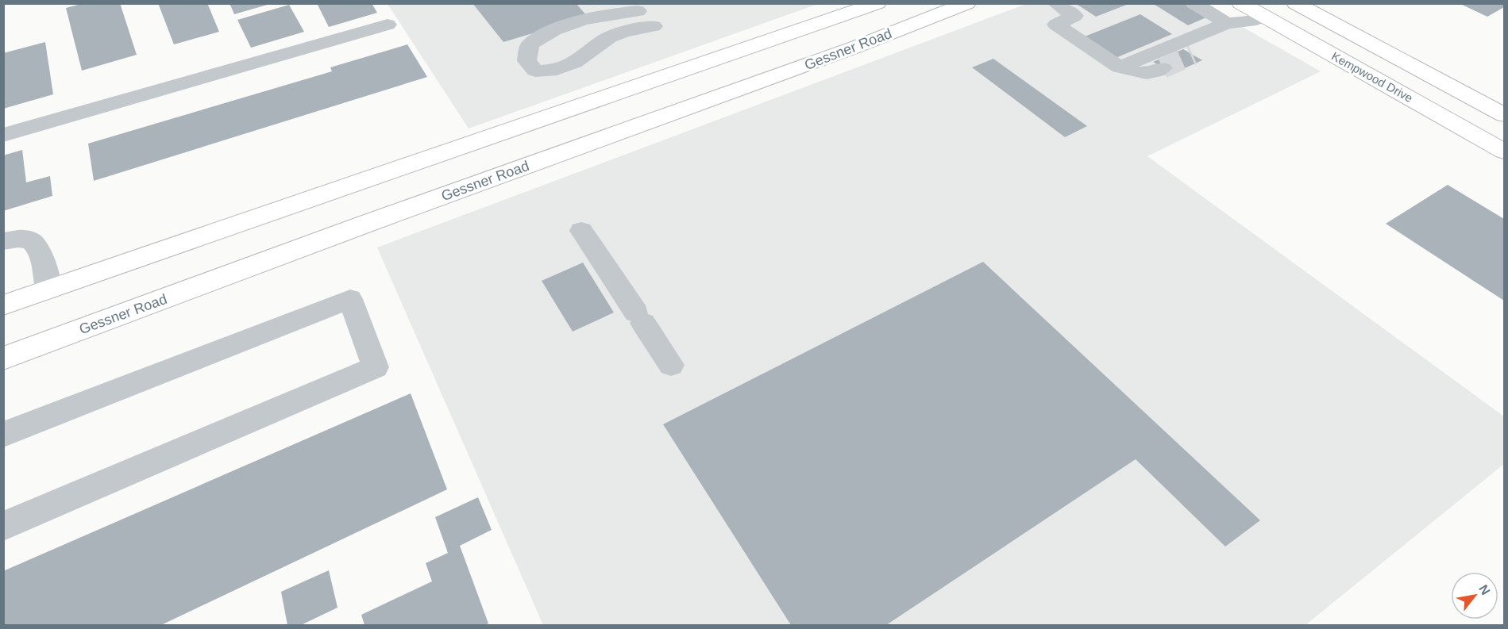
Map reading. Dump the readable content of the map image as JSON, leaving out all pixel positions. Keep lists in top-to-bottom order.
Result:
{
  "streets": {
    "main road": ["Gessner Road", "Kempwood Drive"]
  },
  "north": "top right"
}
